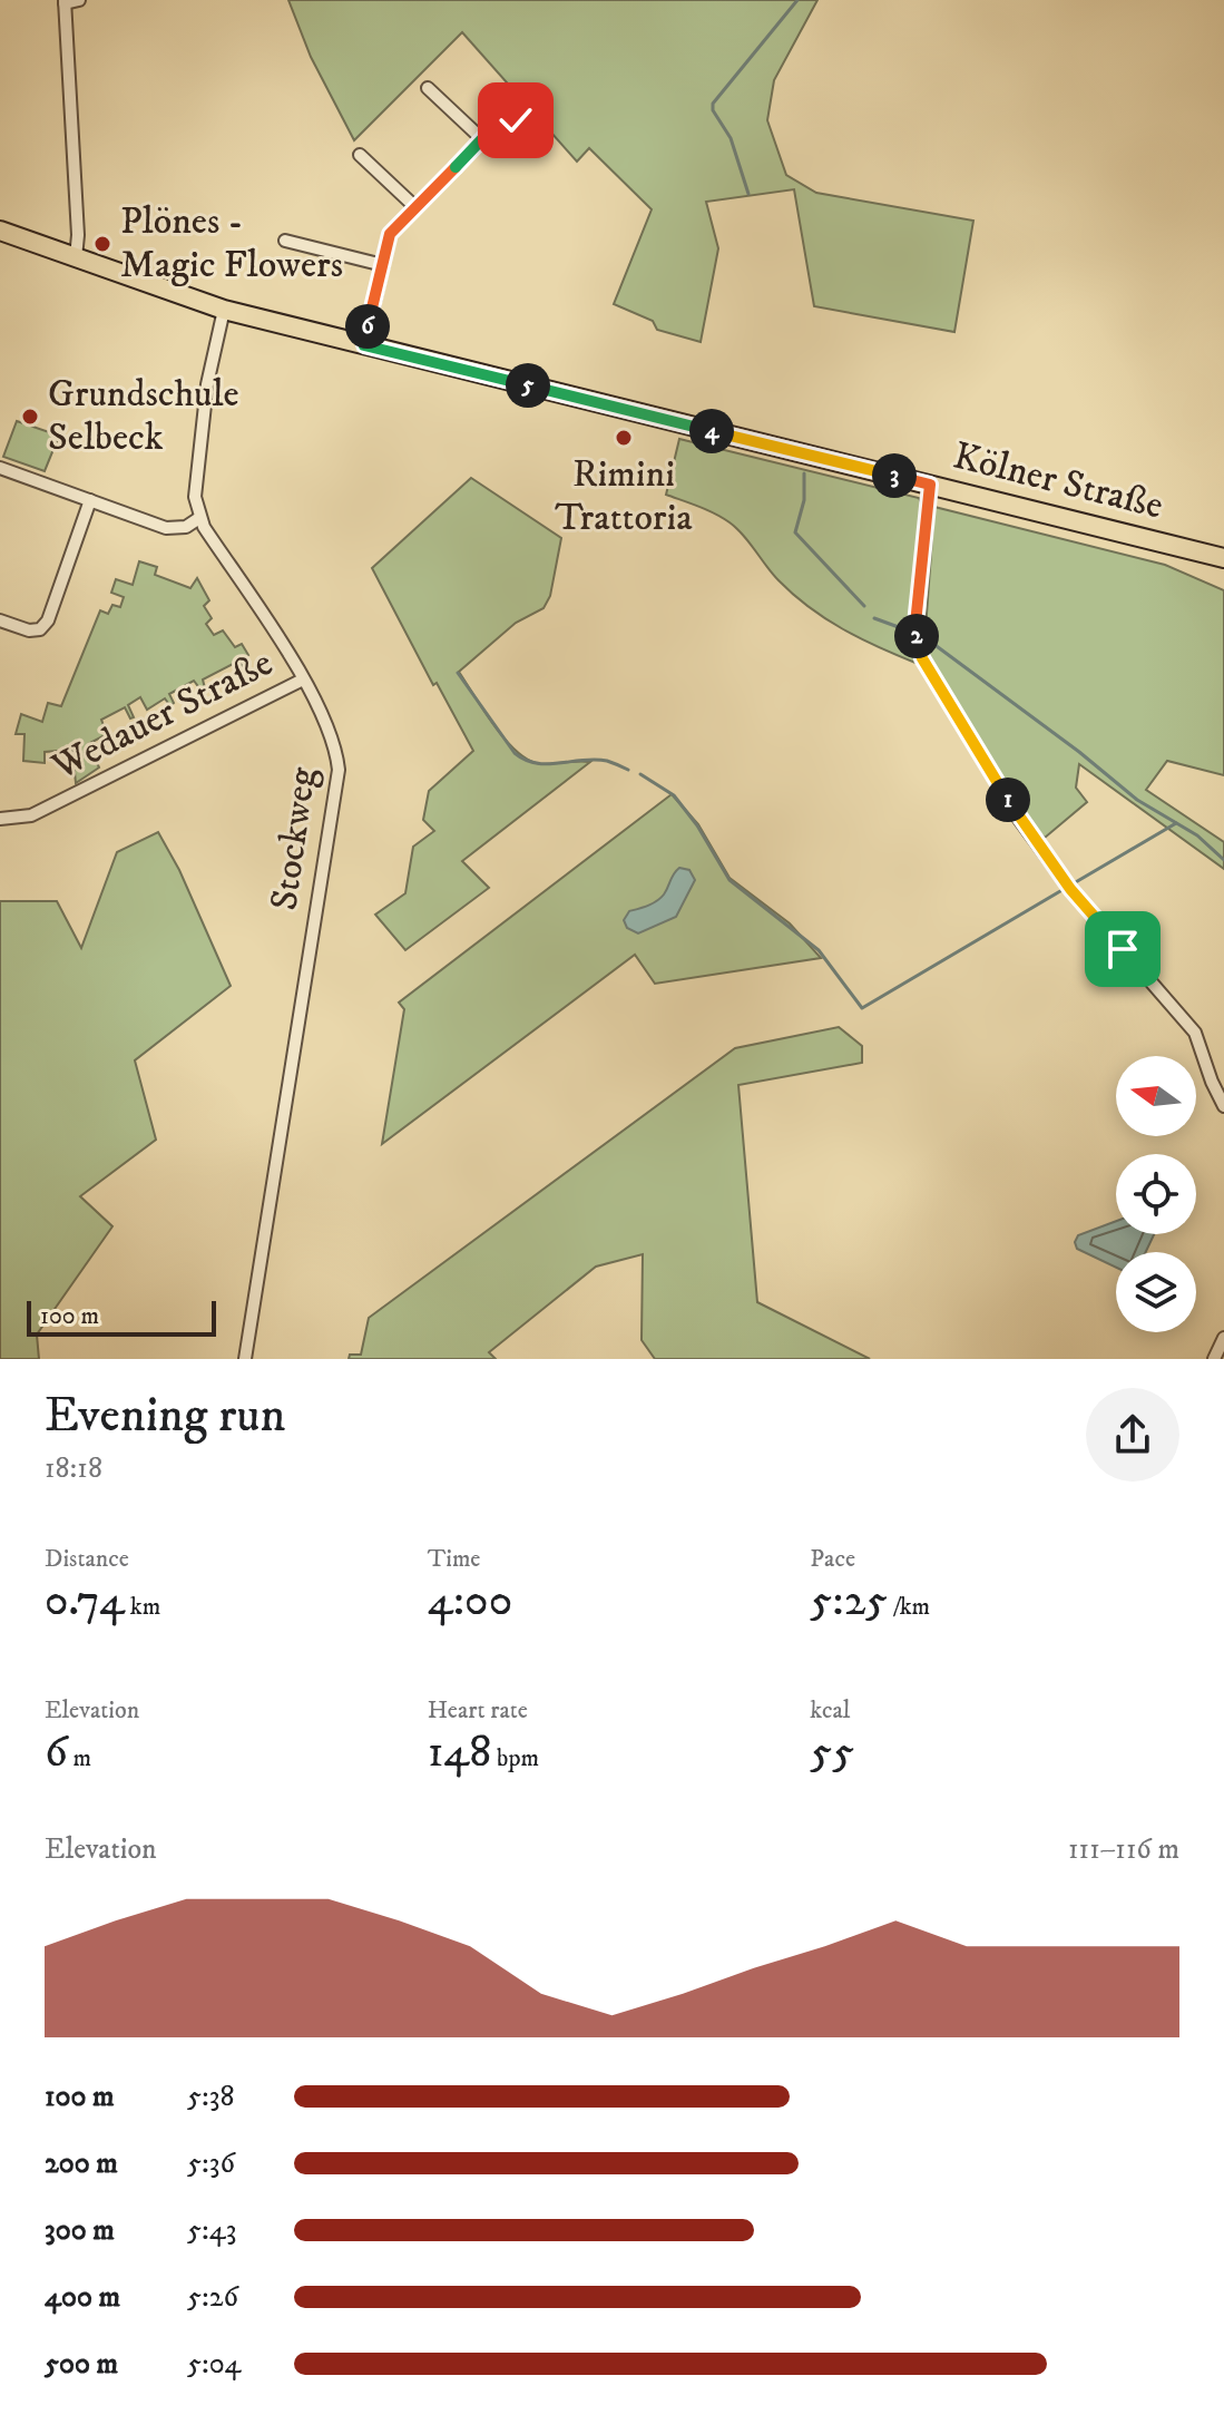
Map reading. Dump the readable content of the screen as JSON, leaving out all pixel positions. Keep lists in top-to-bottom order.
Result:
{
  "streets": {
    "main road": ["Kölner Straße"],
    "street": ["Wedauer Straße", "Stockweg"]
  },
  "crossings": [
    ["Kölner Straße", "Stockweg"],
    ["Wedauer Straße", "Stockweg"]
  ],
  "places": ["Plönes - Magic Flowers", "Grundschule Selbeck", "Rimini Trattoria"],
  "scale_bar": "100 m",
  "north": "left",
  "page": {
    "pins": [
      "6",
      "5",
      "4",
      "3",
      "2",
      "1"
    ],
    "scale": "100 m",
    "heading": ["Evening run", "18:18"],
    "stats": [
      ["Distance", "0.74 km"],
      ["Time", "4:00"],
      ["Pace", "5:25 /km"],
      ["Elevation", "6 m"],
      ["Heart rate", "148 bpm"],
      ["kcal", "55"]
    ],
    "chart": ["Elevation", "111–116 m"],
    "list": [
      {
        "name": "100 m",
        "note": "5:38"
      },
      {
        "name": "200 m",
        "note": "5:36"
      },
      {
        "name": "300 m",
        "note": "5:43"
      },
      {
        "name": "400 m",
        "note": "5:26"
      },
      {
        "name": "500 m",
        "note": "5:04"
      }
    ]
  }
}
